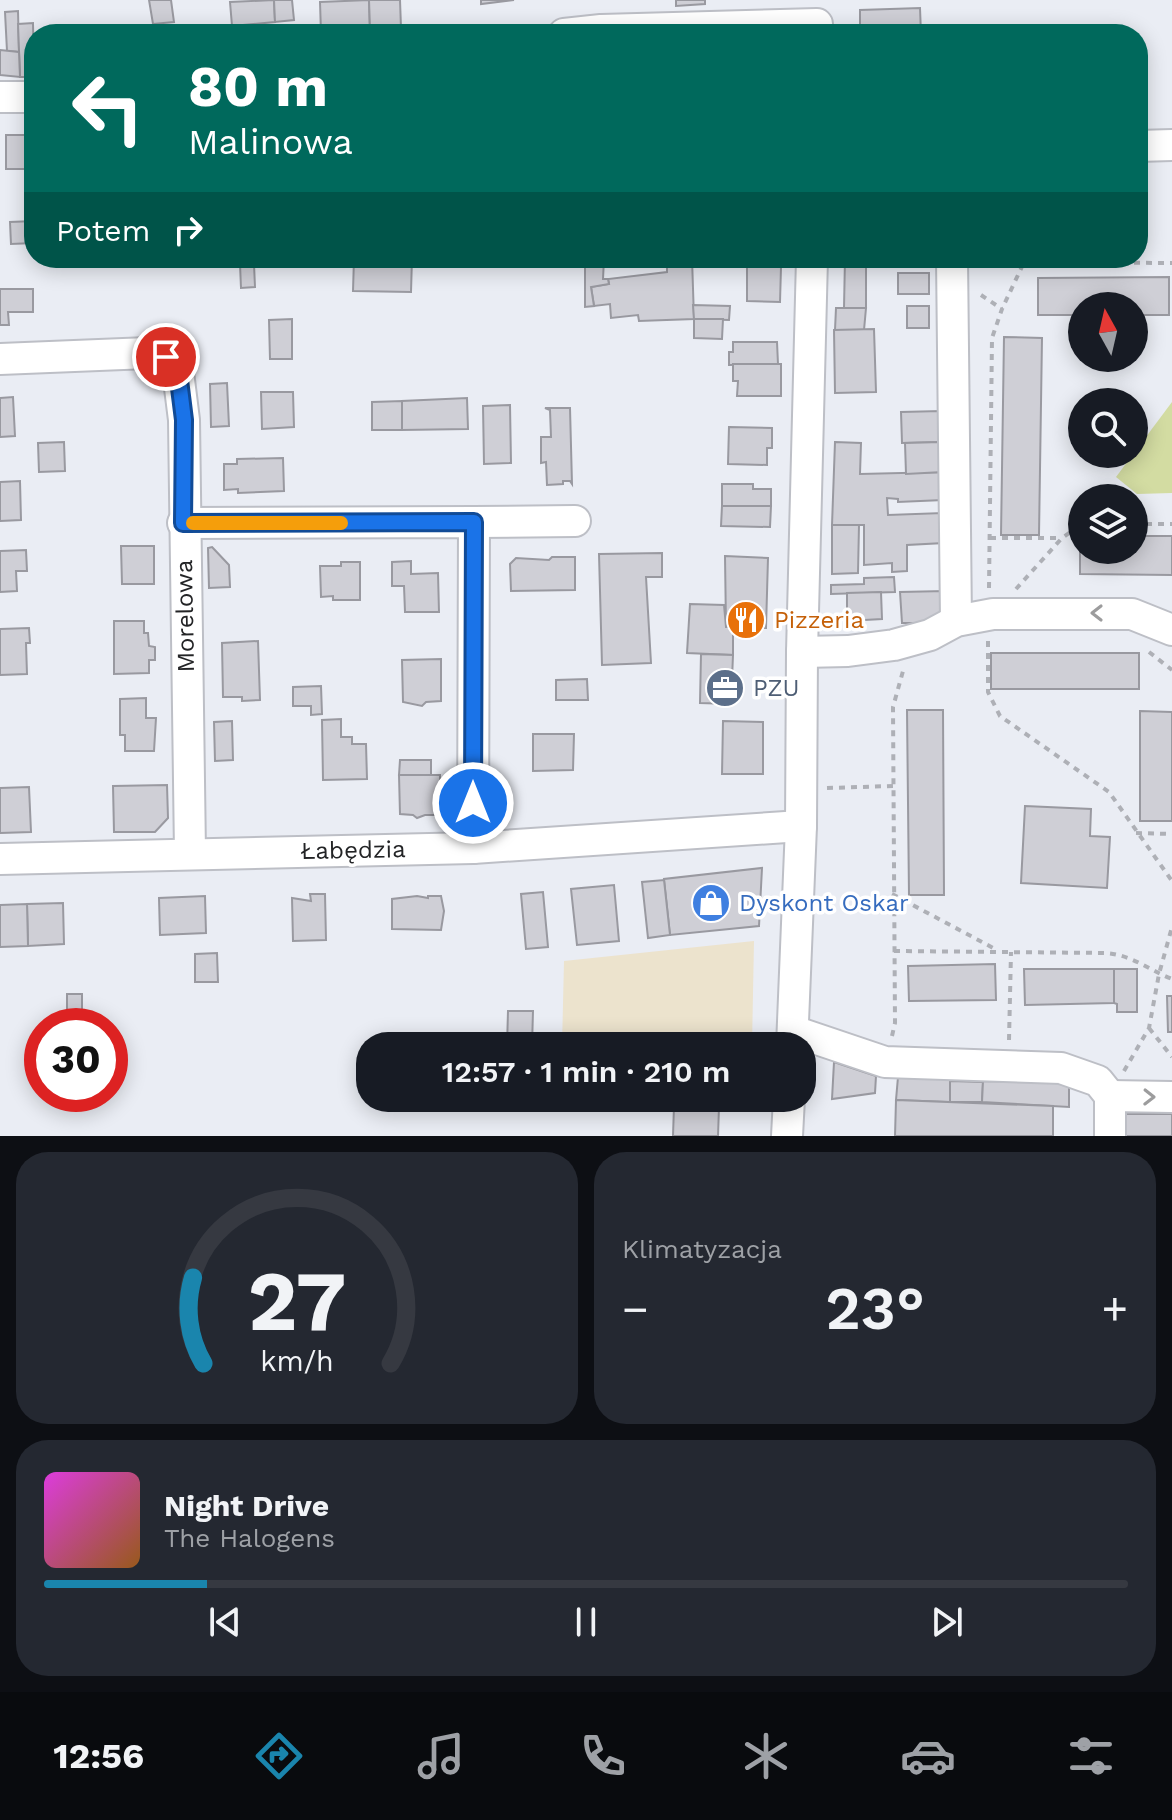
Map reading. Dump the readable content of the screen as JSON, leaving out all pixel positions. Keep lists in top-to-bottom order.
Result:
{
  "streets": {
    "street": ["Morelowa", "Łabędzia"]
  },
  "crossings": [
    ["Morelowa", "Łabędzia"]
  ],
  "places": {
    "restaurant": ["Pizzeria"],
    "office": ["PZU"],
    "shop": ["Dyskont Oskar"]
  },
  "north": "top",
  "page": {
    "turn": ["80 m", "Malinowa"],
    "then": "Potem",
    "limit": "30",
    "trip": "12:57 · 1 min · 210 m",
    "tile": "Klimatyzacja",
    "heat": ["−", "23°", "+"],
    "song": ["Night Drive", "The Halogens"],
    "tabs": "12:56",
    "gauge": ["27", "km/h"]
  }
}
